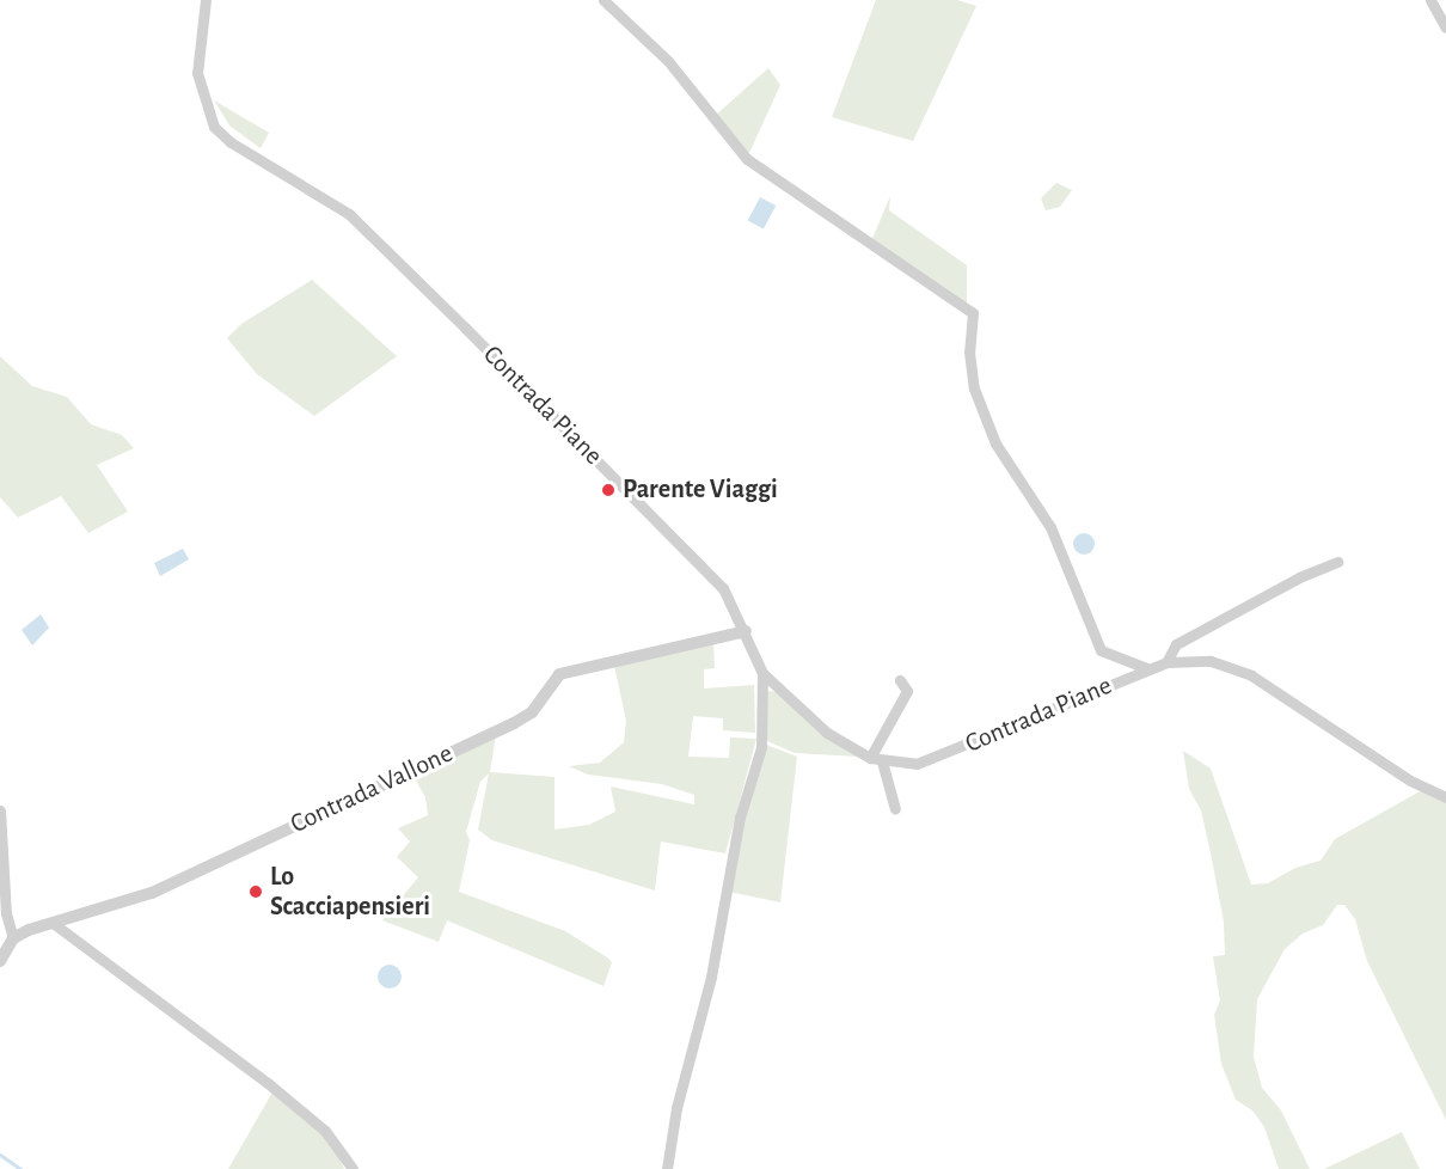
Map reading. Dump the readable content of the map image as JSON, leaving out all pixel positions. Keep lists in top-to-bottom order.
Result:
{
  "streets": {
    "street": ["Contrada Piane", "Contrada Vallone"]
  },
  "crossings": [
    ["Contrada Piane", "Contrada Vallone"]
  ],
  "places": ["Parente Viaggi", "Lo Scacciapensieri"]
}
